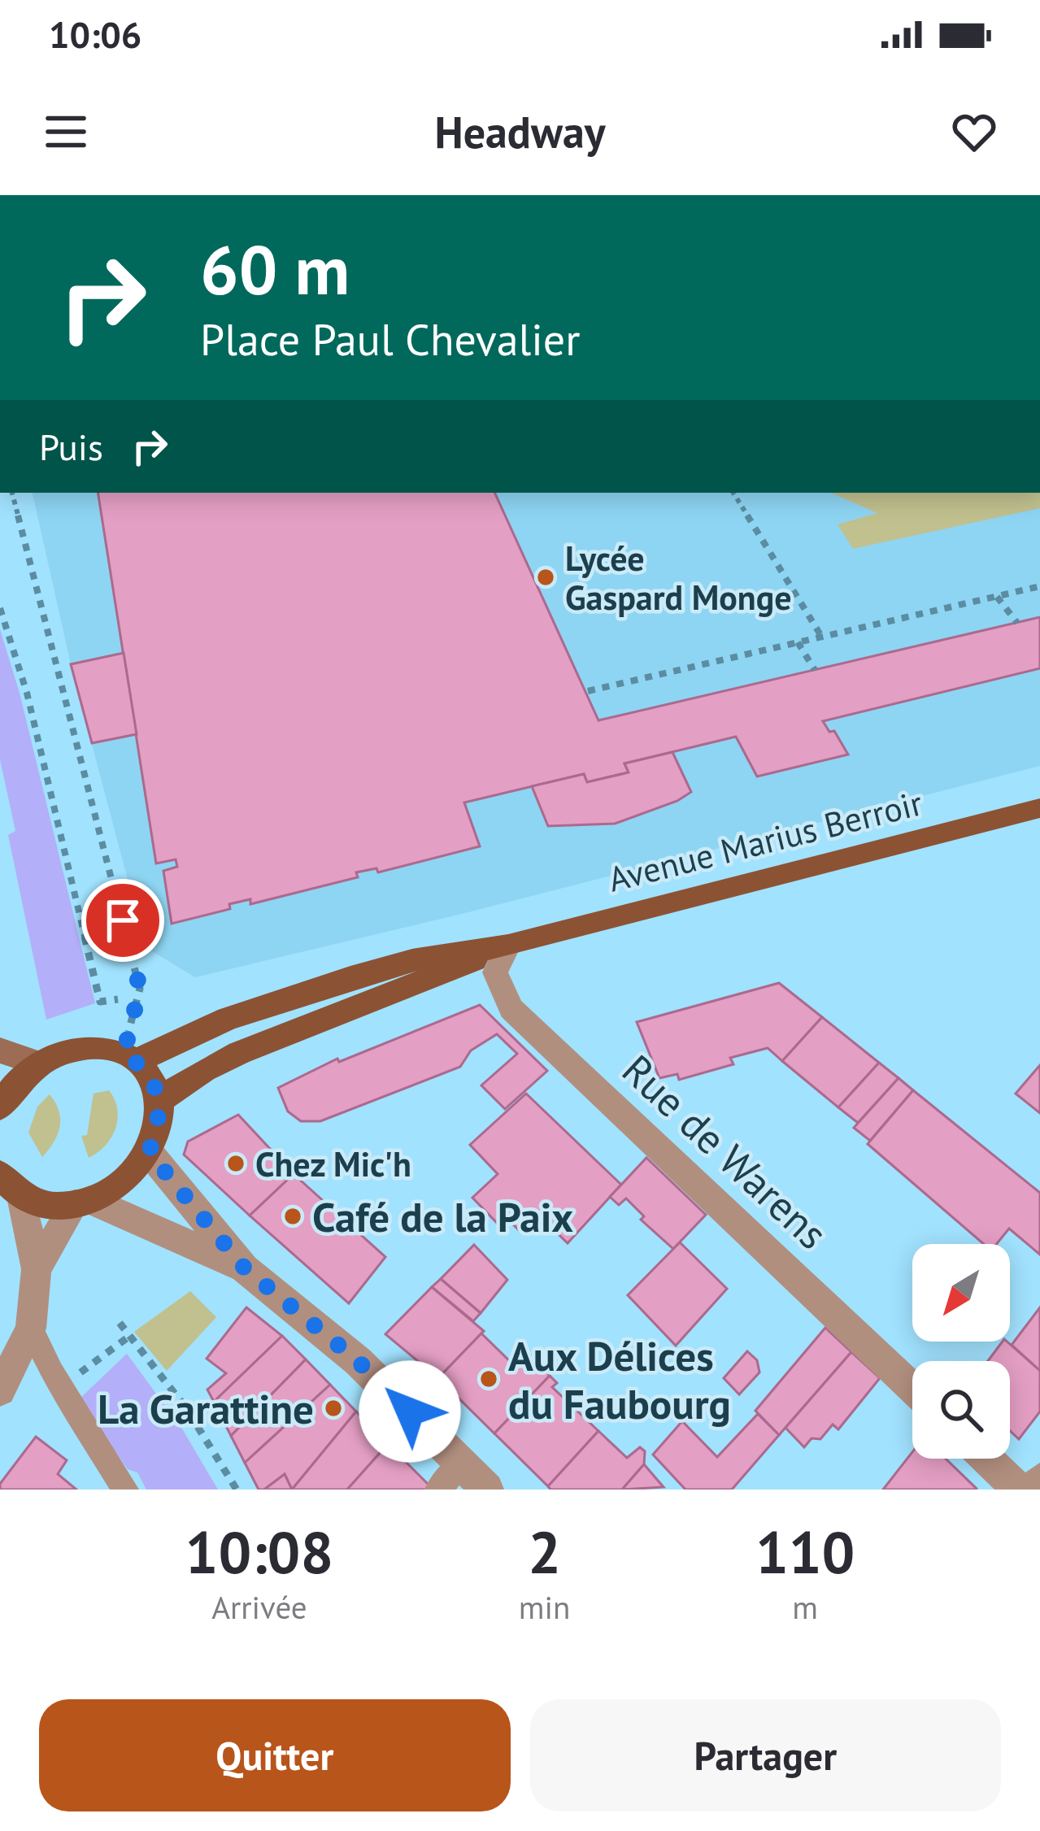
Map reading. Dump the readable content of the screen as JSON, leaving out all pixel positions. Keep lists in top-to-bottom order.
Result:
{
  "streets": {
    "main road": ["Avenue Marius Berroir"],
    "street": ["Rue de Warens"]
  },
  "crossings": [
    ["Avenue Marius Berroir", "Rue de Warens"]
  ],
  "places": [
    "Lycée Gaspard Monge",
    "Chez Mic'h",
    "Café de la Paix",
    "Aux Délices du Faubourg",
    "La Garattine"
  ],
  "north": "bottom left",
  "page": {
    "status": "10:06",
    "header": "Headway",
    "turn": ["60 m", "Place Paul Chevalier"],
    "then": "Puis",
    "eta": [
      "10:08",
      "Arrivée",
      "2",
      "min",
      "110",
      "m"
    ],
    "buttons": ["Quitter", "Partager"]
  }
}
